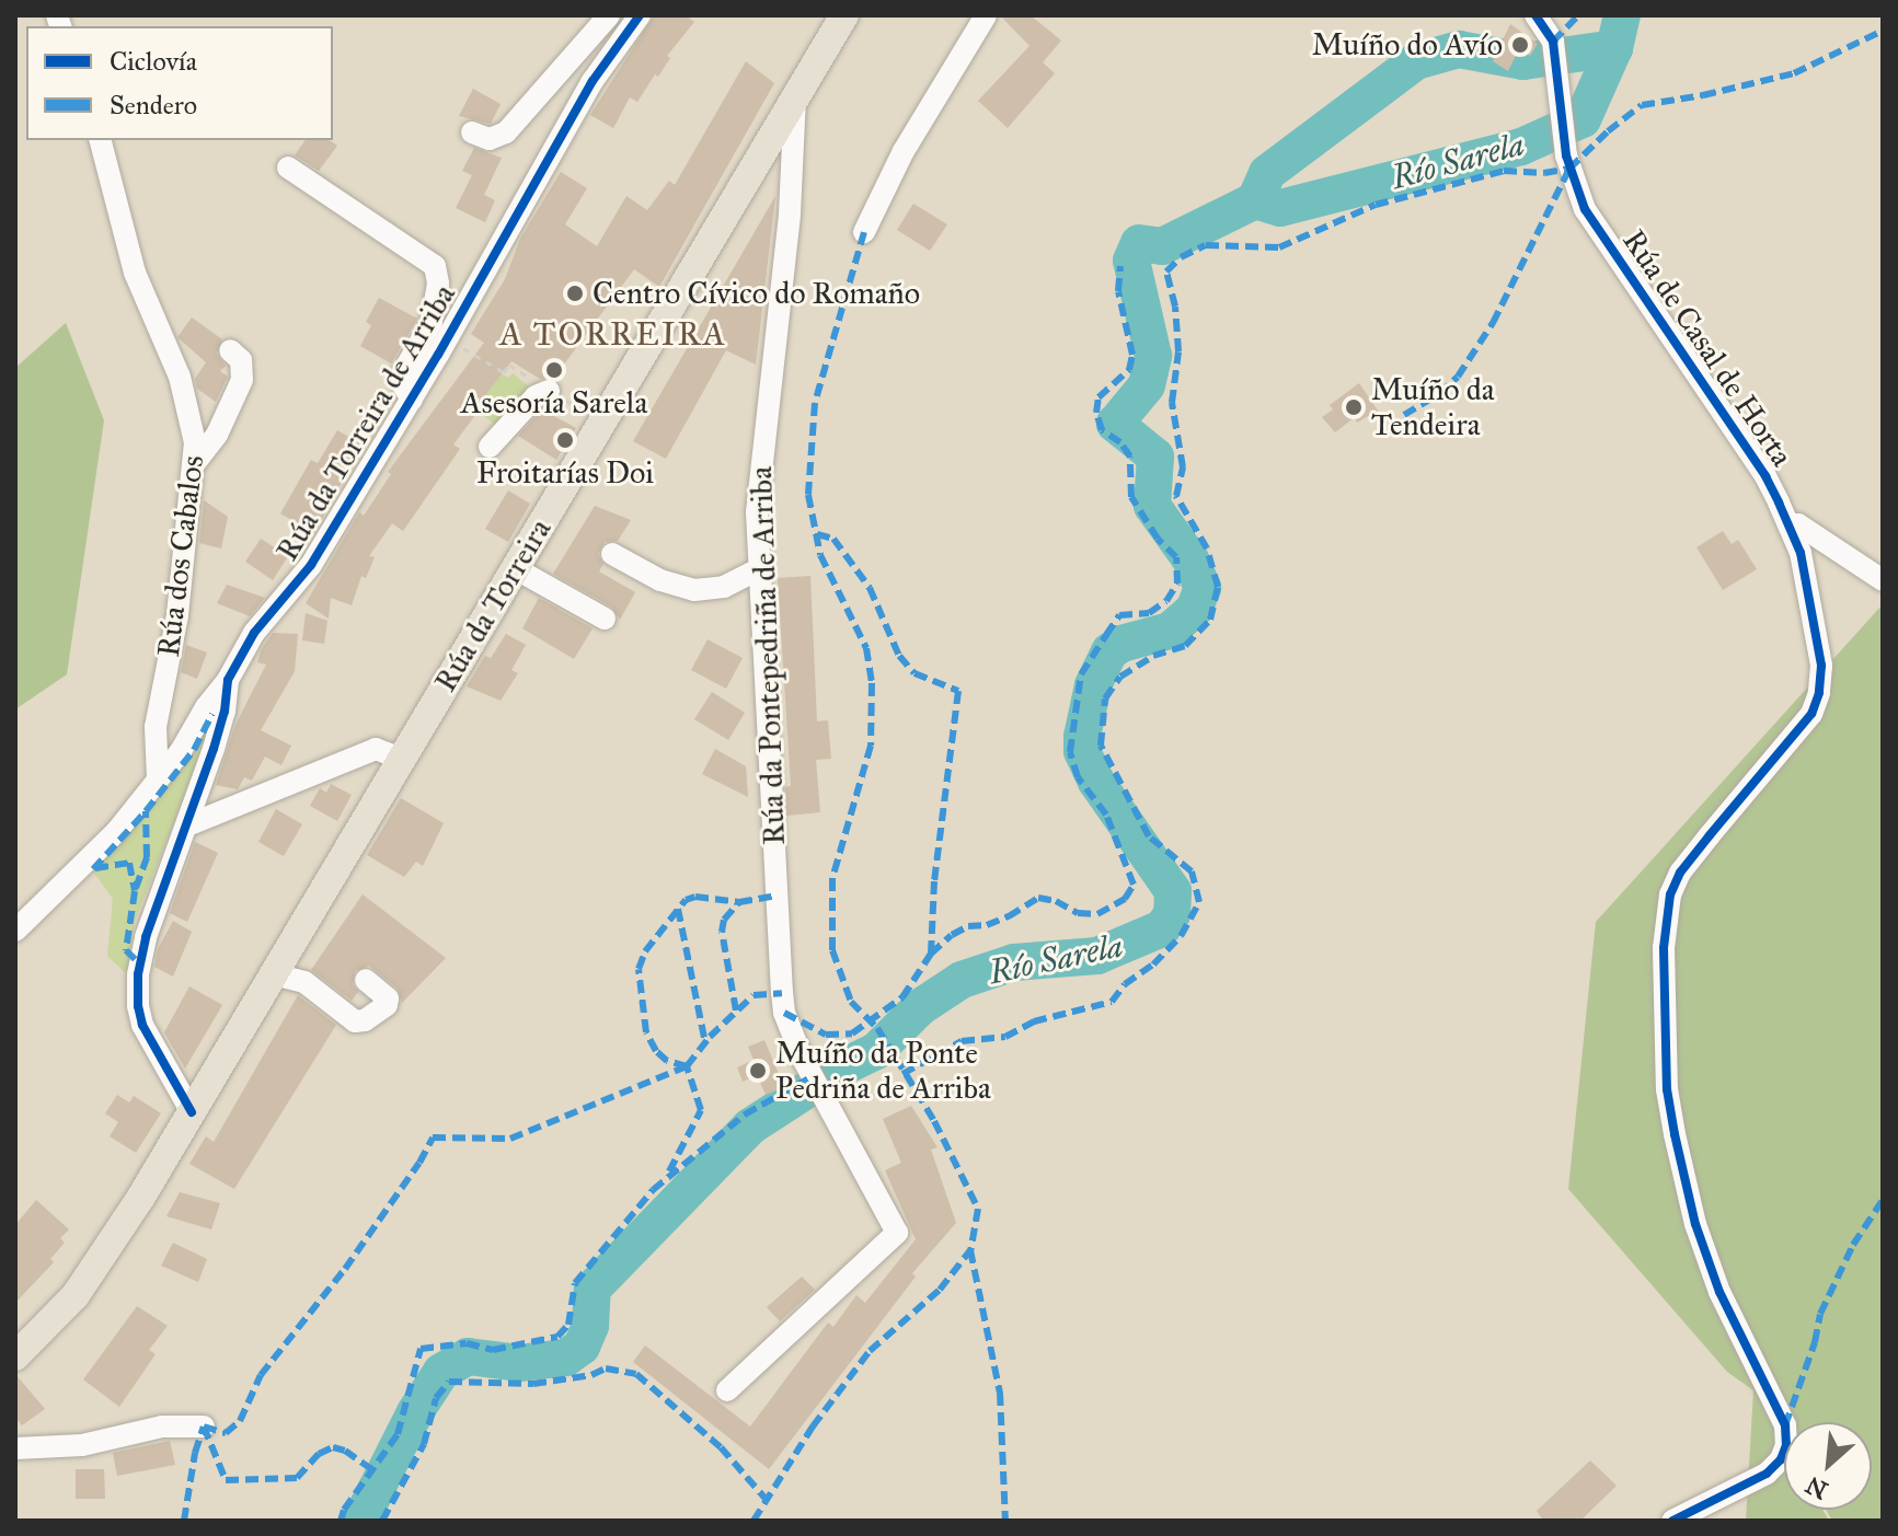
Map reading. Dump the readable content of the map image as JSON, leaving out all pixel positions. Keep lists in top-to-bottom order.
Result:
{
  "streets": {
    "main road": ["Rúa da Torreira"],
    "street": [
      "Rúa de Casal de Horta",
      "Rúa da Torreira de Arriba",
      "Rúa dos Cabalos",
      "Rúa da Pontepedriña de Arriba"
    ]
  },
  "crossings": [
    ["Rúa da Torreira de Arriba", "Rúa da Torreira"],
    ["Rúa da Torreira", "Rúa da Pontepedriña de Arriba"]
  ],
  "districts": ["A TORREIRA"],
  "water": ["Río Sarela"],
  "places": [
    "Muíño do Avío",
    "Centro Cívico do Romaño",
    "Asesoría Sarela",
    "Muíño da Tendeira",
    "Froitarías Doi",
    "Muíño da Ponte Pedriña de Arriba"
  ],
  "legend": ["Ciclovía", "Sendero"],
  "north": "bottom left"
}
